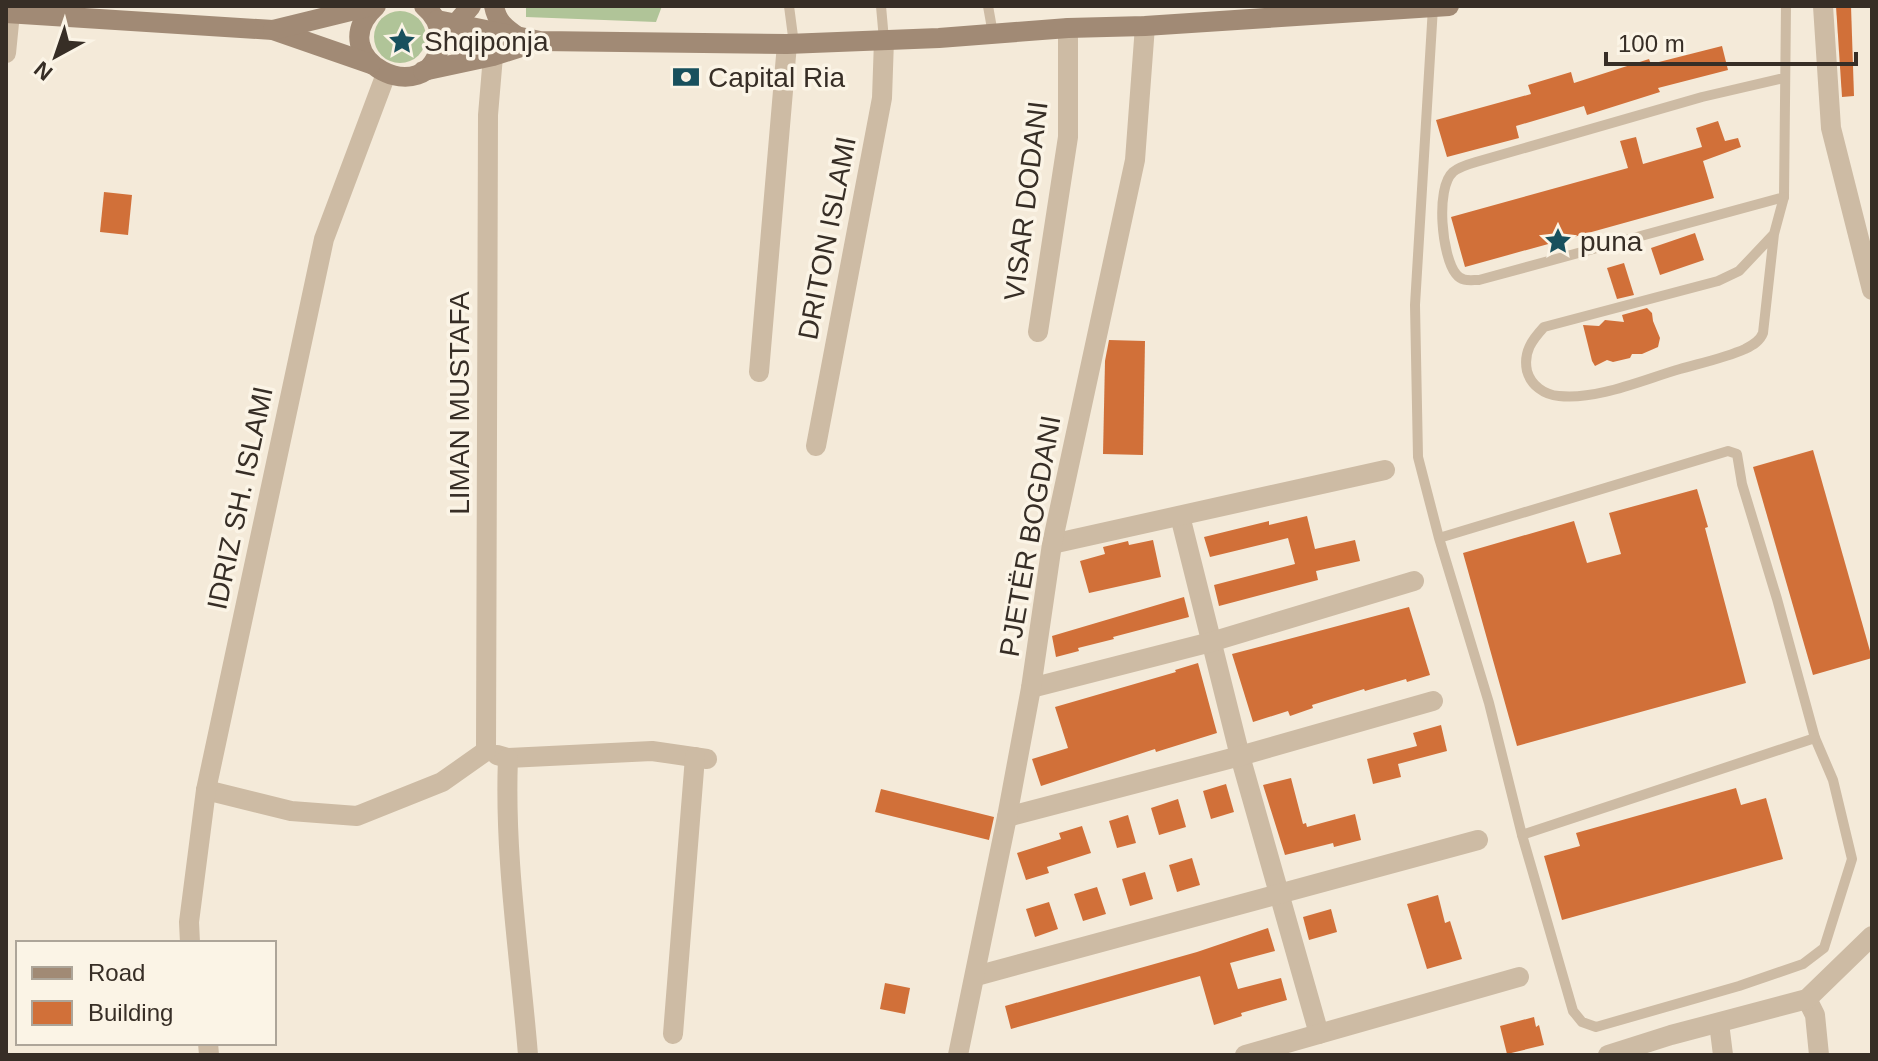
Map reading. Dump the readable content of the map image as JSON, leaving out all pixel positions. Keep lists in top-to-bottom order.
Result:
{
  "streets": {
    "street": [
      "VISAR DODANI",
      "DRITON ISLAMI",
      "LIMAN MUSTAFA",
      "IDRIZ SH. ISLAMI",
      "PJETËR BOGDANI"
    ]
  },
  "places": {
    "place": ["Shqiponja", "puna"],
    "bank": ["Capital Ria"]
  },
  "legend": ["Road", "Building"],
  "scale_bar": "100 m",
  "north": "bottom left"
}
